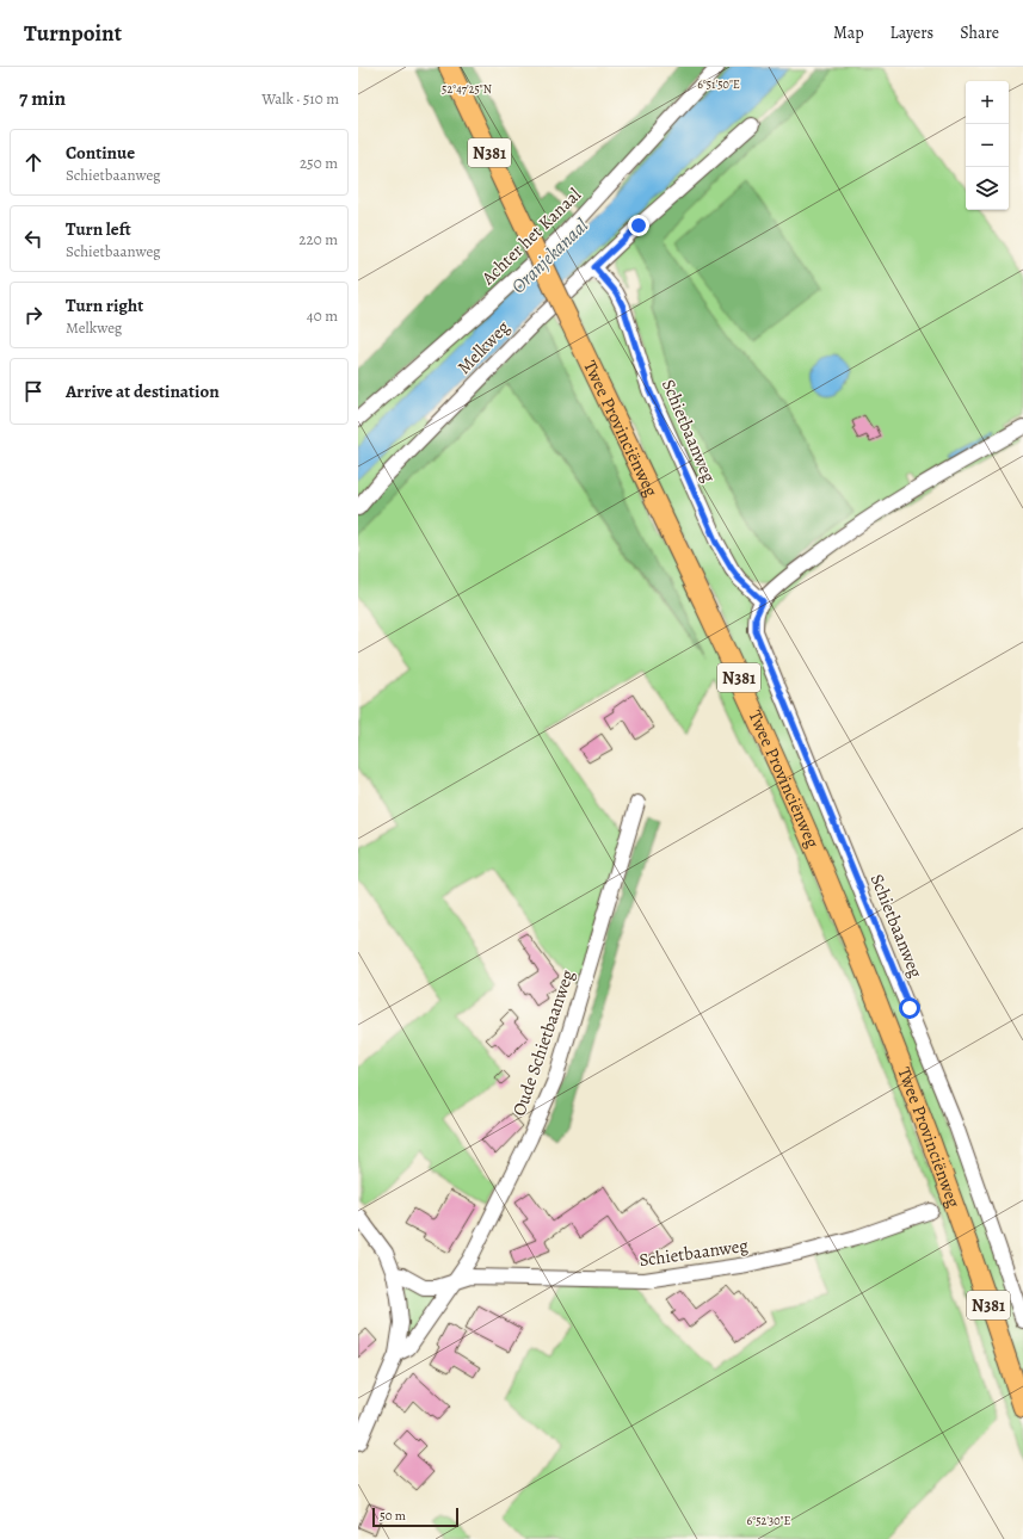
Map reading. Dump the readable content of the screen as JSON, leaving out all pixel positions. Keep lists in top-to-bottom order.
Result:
{
  "streets": {
    "main road": ["N381", "Twee Provinciënweg"],
    "street": [
      "Achter het Kanaal",
      "Melkweg",
      "Schietbaanweg",
      "Oude Schietbaanweg"
    ]
  },
  "crossings": [
    ["Melkweg", "Schietbaanweg"],
    ["Schietbaanweg", "Oude Schietbaanweg"]
  ],
  "water": ["Oranjekanaal"],
  "scale_bar": "50 m",
  "page": {
    "header": "Turnpoint",
    "nav": ["Map", "Layers", "Share"],
    "heading": ["7 min", "Walk · 510 m"],
    "map_buttons": ["+", "−"],
    "list": [
      ["Continue", "Schietbaanweg", "250 m"],
      ["Turn left", "Schietbaanweg", "220 m"],
      ["Turn right", "Melkweg", "40 m"],
      "Arrive at destination"
    ],
    "scale": "50 m"
  },
  "coordinates": ["6°51'50\"E", "52°47'25\"N", "6°52'30\"E"]
}
